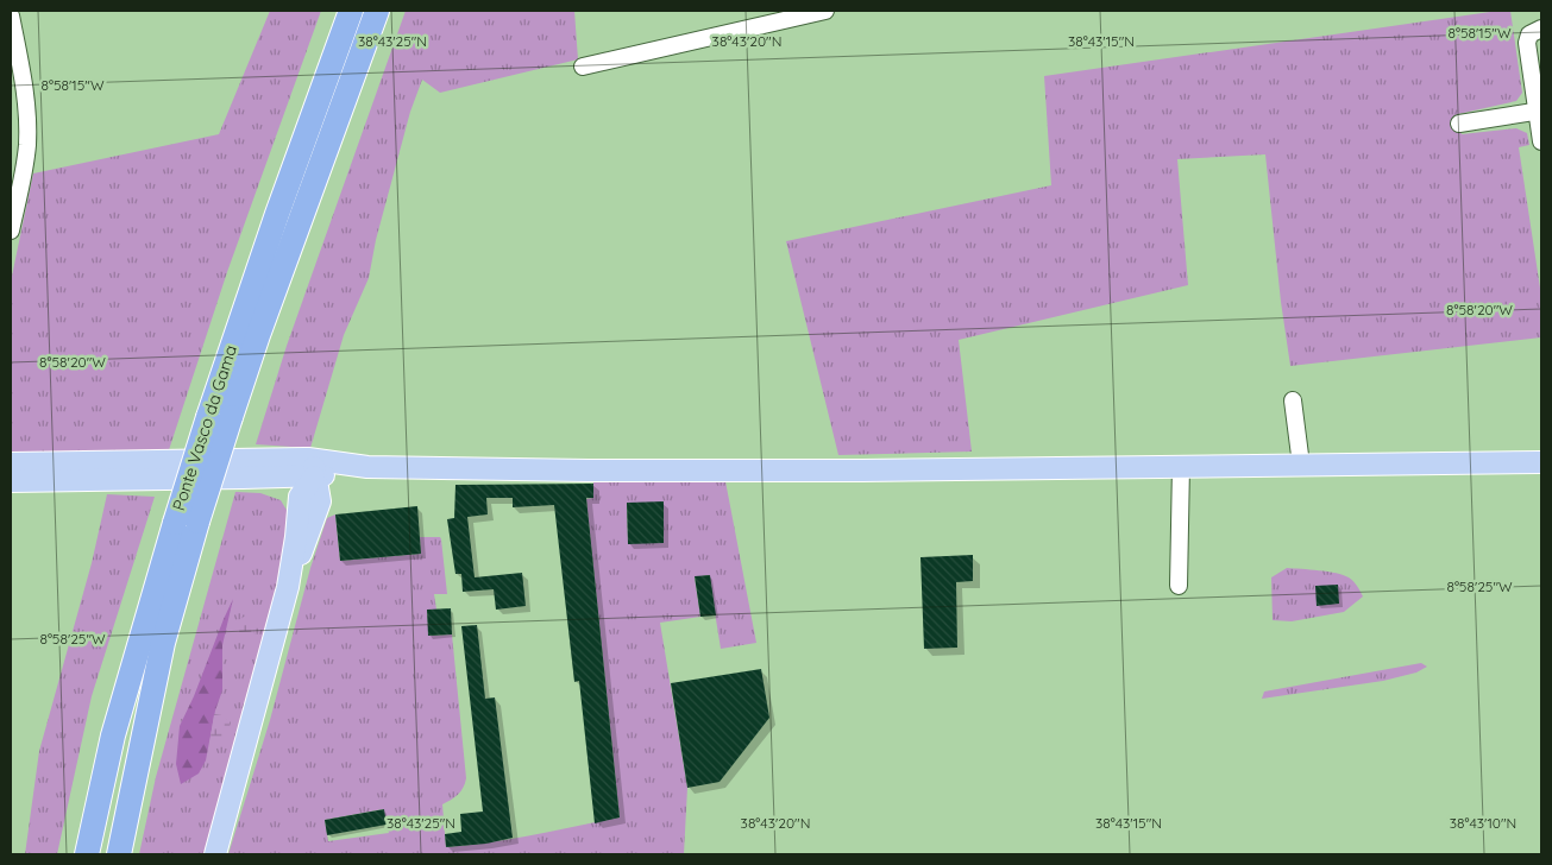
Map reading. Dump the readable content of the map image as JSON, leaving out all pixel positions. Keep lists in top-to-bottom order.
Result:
{
  "streets": {
    "highway": ["Ponte Vasco da Gama"]
  },
  "coordinates": [
    "8°58'15\"W",
    "38°43'25\"N",
    "38°43'20\"N",
    "38°43'15\"N",
    "8°58'20\"W",
    "8°58'25\"W",
    "38°43'10\"N"
  ]
}
